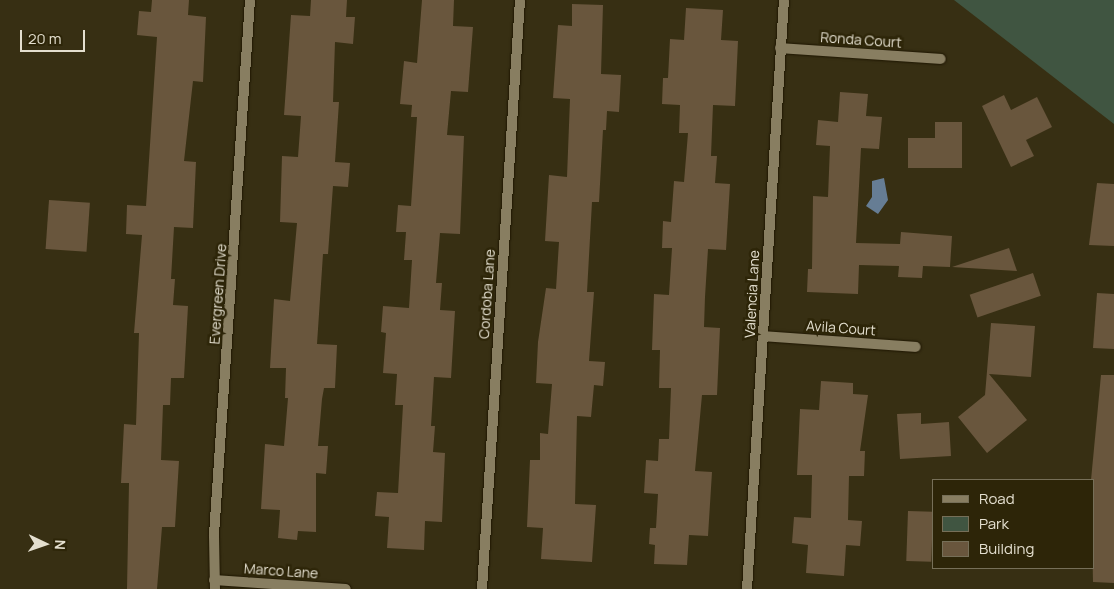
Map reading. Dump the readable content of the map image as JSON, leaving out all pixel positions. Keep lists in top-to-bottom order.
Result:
{
  "streets": {
    "street": [
      "Ronda Court",
      "Evergreen Drive",
      "Cordoba Lane",
      "Valencia Lane",
      "Avila Court",
      "Marco Lane"
    ]
  },
  "crossings": [
    ["Ronda Court", "Valencia Lane"],
    ["Evergreen Drive", "Marco Lane"],
    ["Valencia Lane", "Avila Court"]
  ],
  "legend": ["Road", "Park", "Building"],
  "scale_bar": "20 m",
  "north": "right"
}
